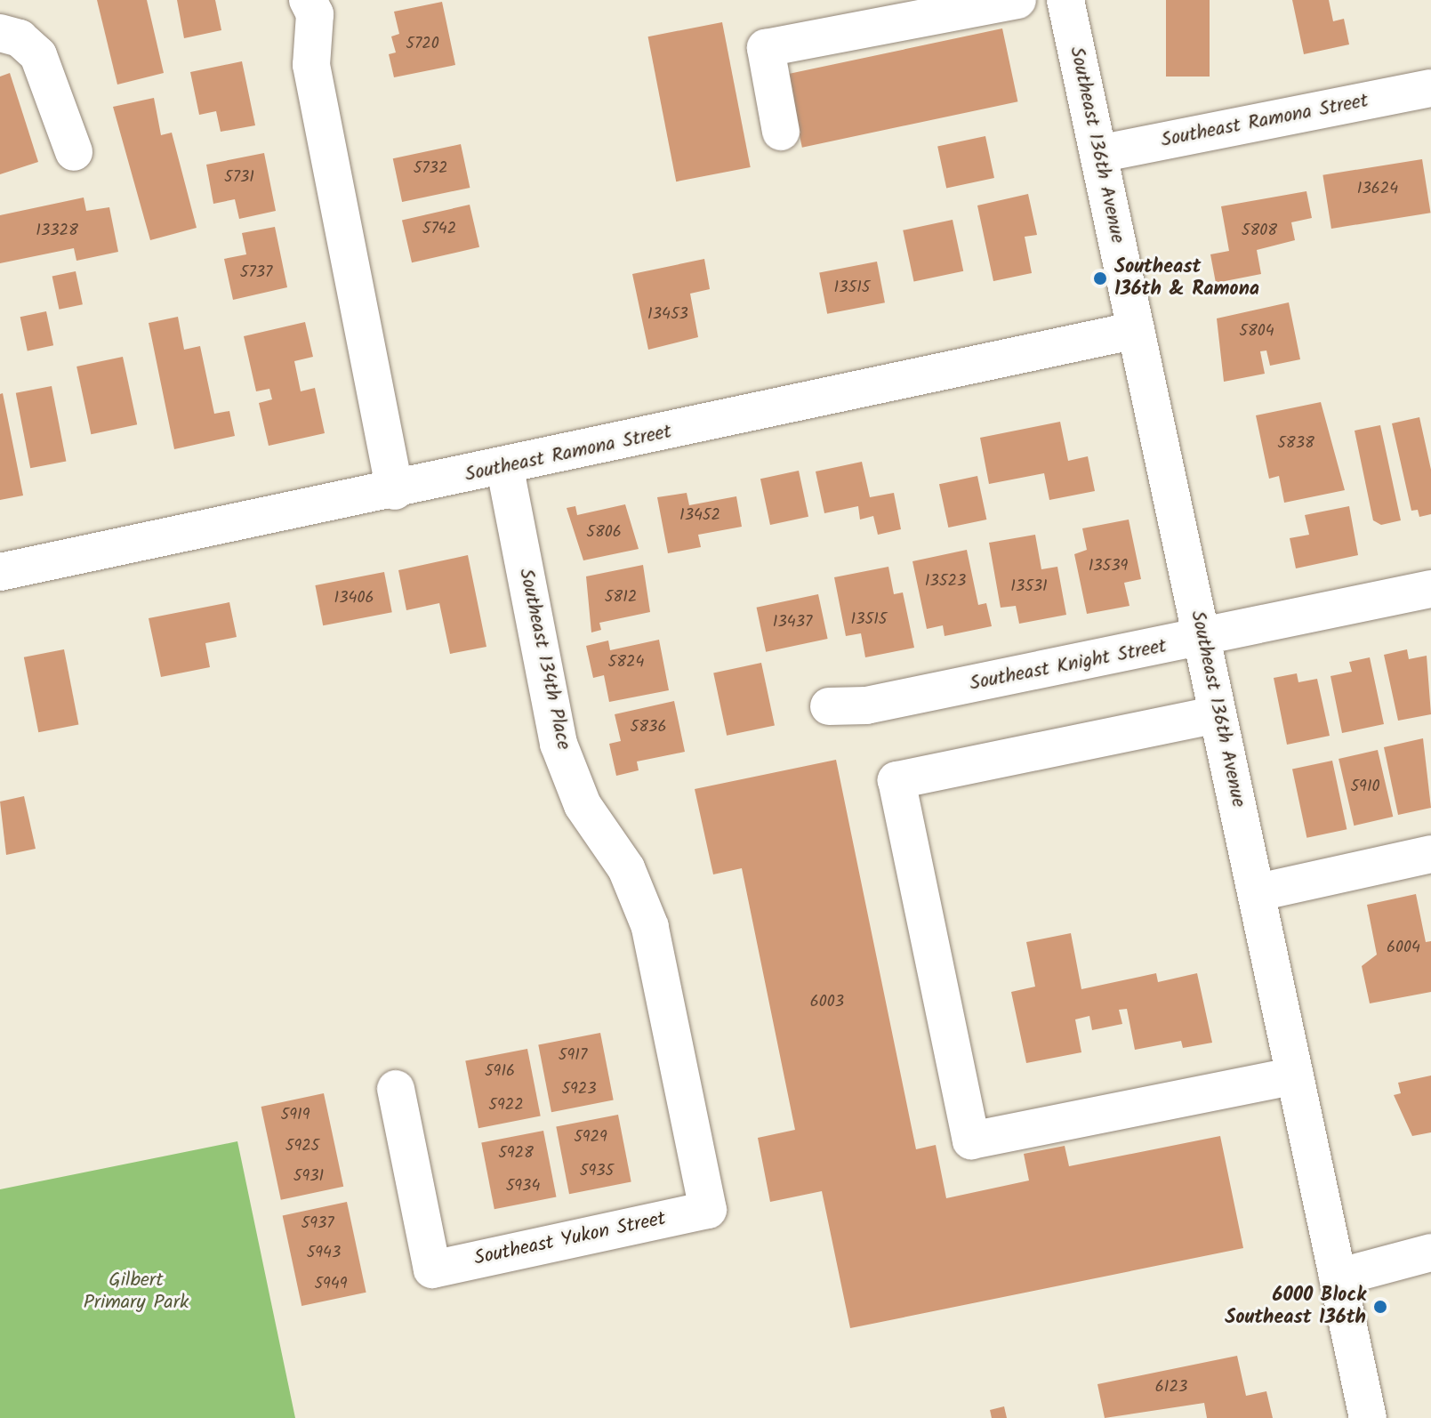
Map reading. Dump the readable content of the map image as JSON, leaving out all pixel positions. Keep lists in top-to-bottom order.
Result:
{
  "streets": {
    "street": [
      "Southeast Ramona Street",
      "Southeast 136th Avenue",
      "Southeast 134th Place",
      "Southeast Knight Street",
      "Southeast Yukon Street"
    ]
  },
  "crossings": [
    ["Southeast Ramona Street", "Southeast 136th Avenue"],
    ["Southeast Ramona Street", "Southeast 134th Place"],
    ["Southeast 136th Avenue", "Southeast Knight Street"],
    ["Southeast 134th Place", "Southeast Yukon Street"]
  ],
  "parks": ["Gilbert Primary Park"],
  "places": ["Southeast 136th & Ramona", "6000 Block Southeast 136th"],
  "house_numbers": [
    "5720",
    "5732",
    "5731",
    "13624",
    "5742",
    "13328",
    "5808",
    "5737",
    "13515",
    "13453",
    "5804",
    "5838",
    "13452",
    "5806",
    "13539",
    "13523",
    "13531",
    "5812",
    "13406",
    "13515",
    "13437",
    "5824",
    "5836",
    "5910",
    "6004",
    "6003",
    "5917",
    "5916",
    "5923",
    "5922",
    "5919",
    "5929",
    "5925",
    "5928",
    "5935",
    "5931",
    "5934",
    "5937",
    "5943",
    "5949",
    "6123"
  ]
}
